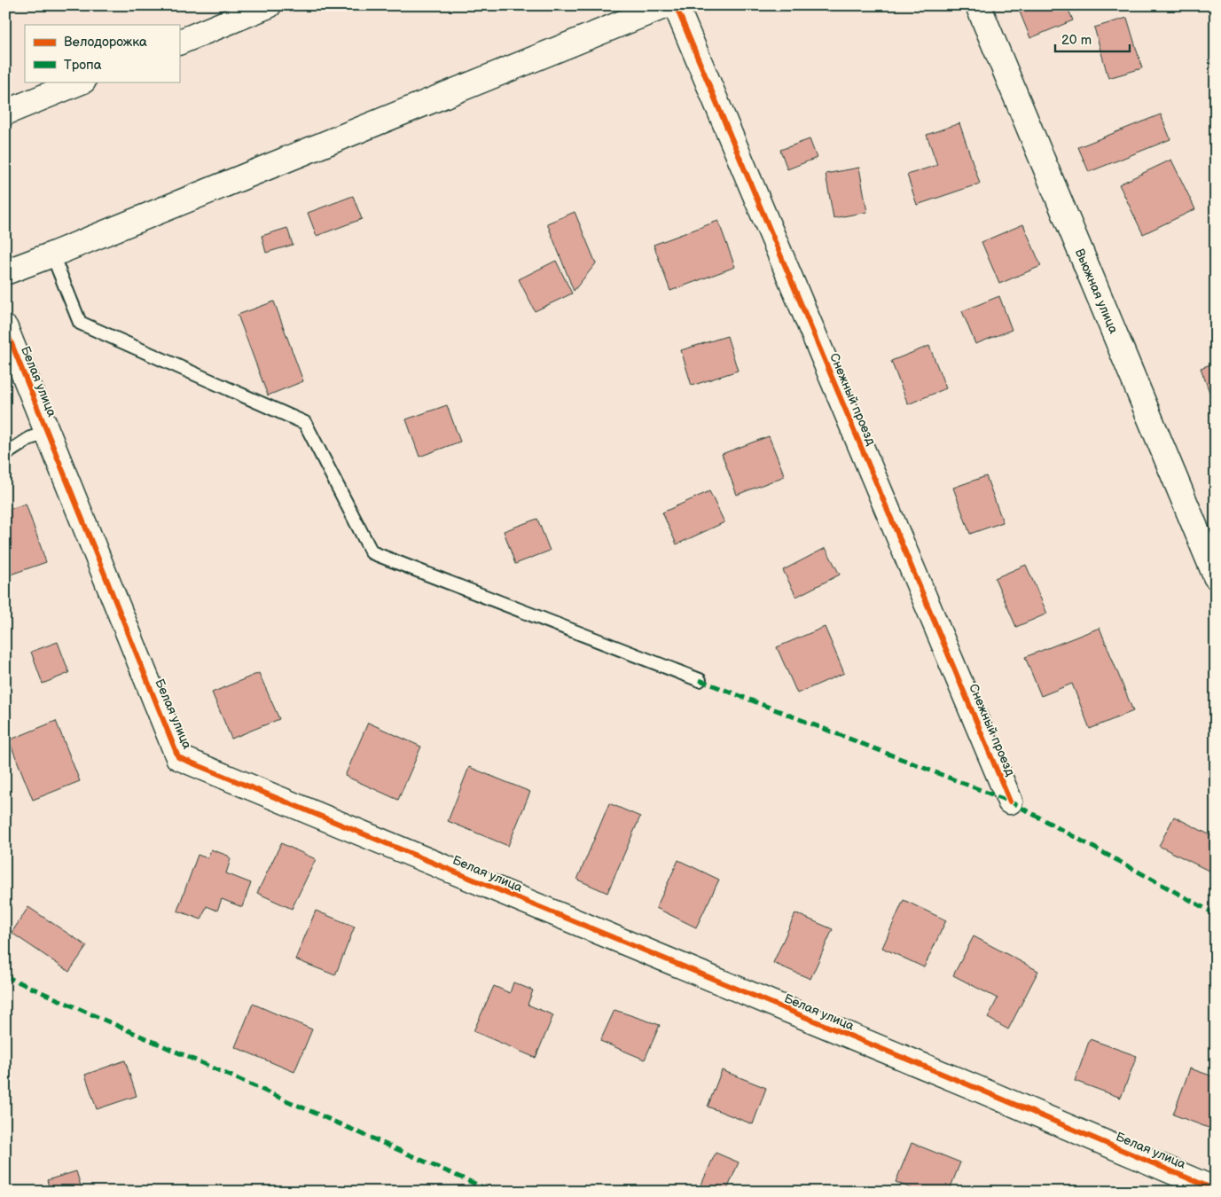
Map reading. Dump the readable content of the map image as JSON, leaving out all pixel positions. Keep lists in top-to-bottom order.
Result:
{
  "streets": {
    "street": ["Вьюжная улица", "Белая улица", "Снежный проезд"]
  },
  "legend": ["Велодорожка", "Тропа"],
  "scale_bar": "20 m"
}
